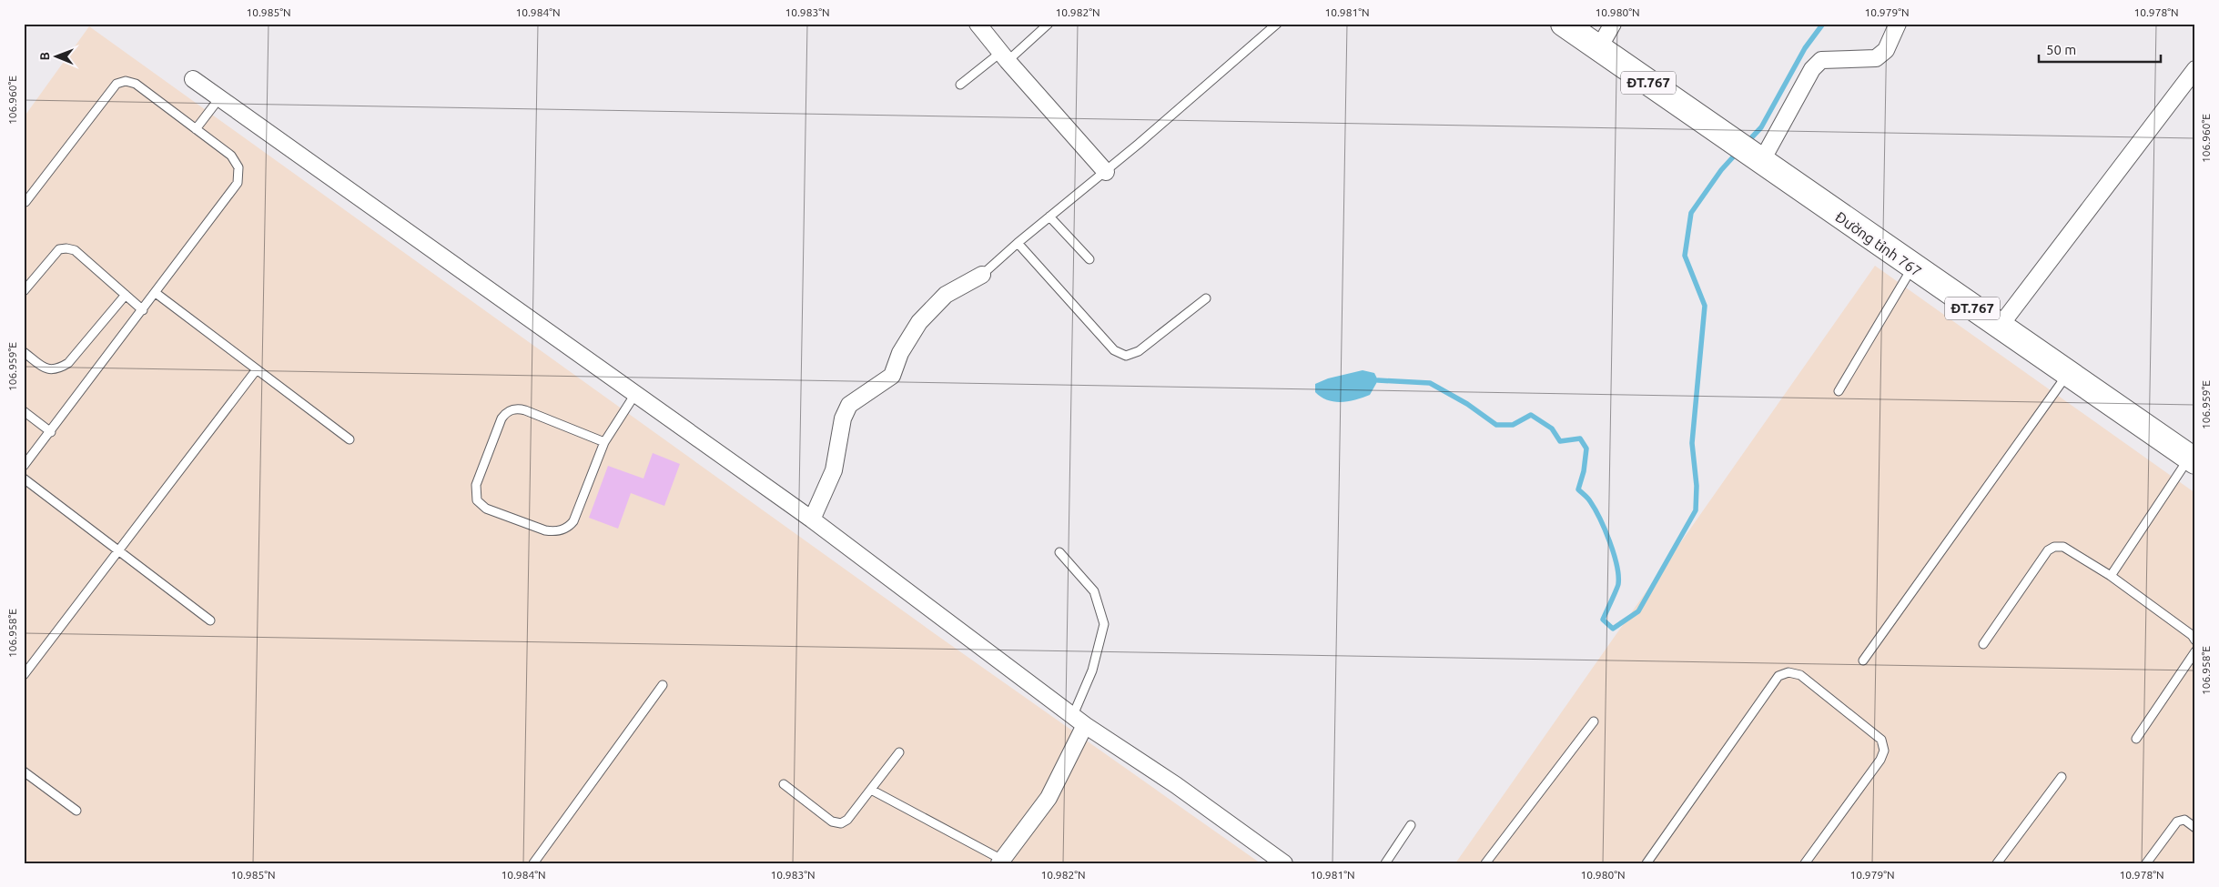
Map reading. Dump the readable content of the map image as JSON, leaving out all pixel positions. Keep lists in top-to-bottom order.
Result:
{
  "streets": {
    "main road": ["ĐT.767", "Đường tỉnh 767"]
  },
  "scale_bar": "50 m",
  "north": "left",
  "coordinates": [
    "10.985°N",
    "10.984°N",
    "10.983°N",
    "10.982°N",
    "10.981°N",
    "10.980°N",
    "10.979°N",
    "10.978°N",
    "106.960°E",
    "106.959°E",
    "106.958°E"
  ]
}
